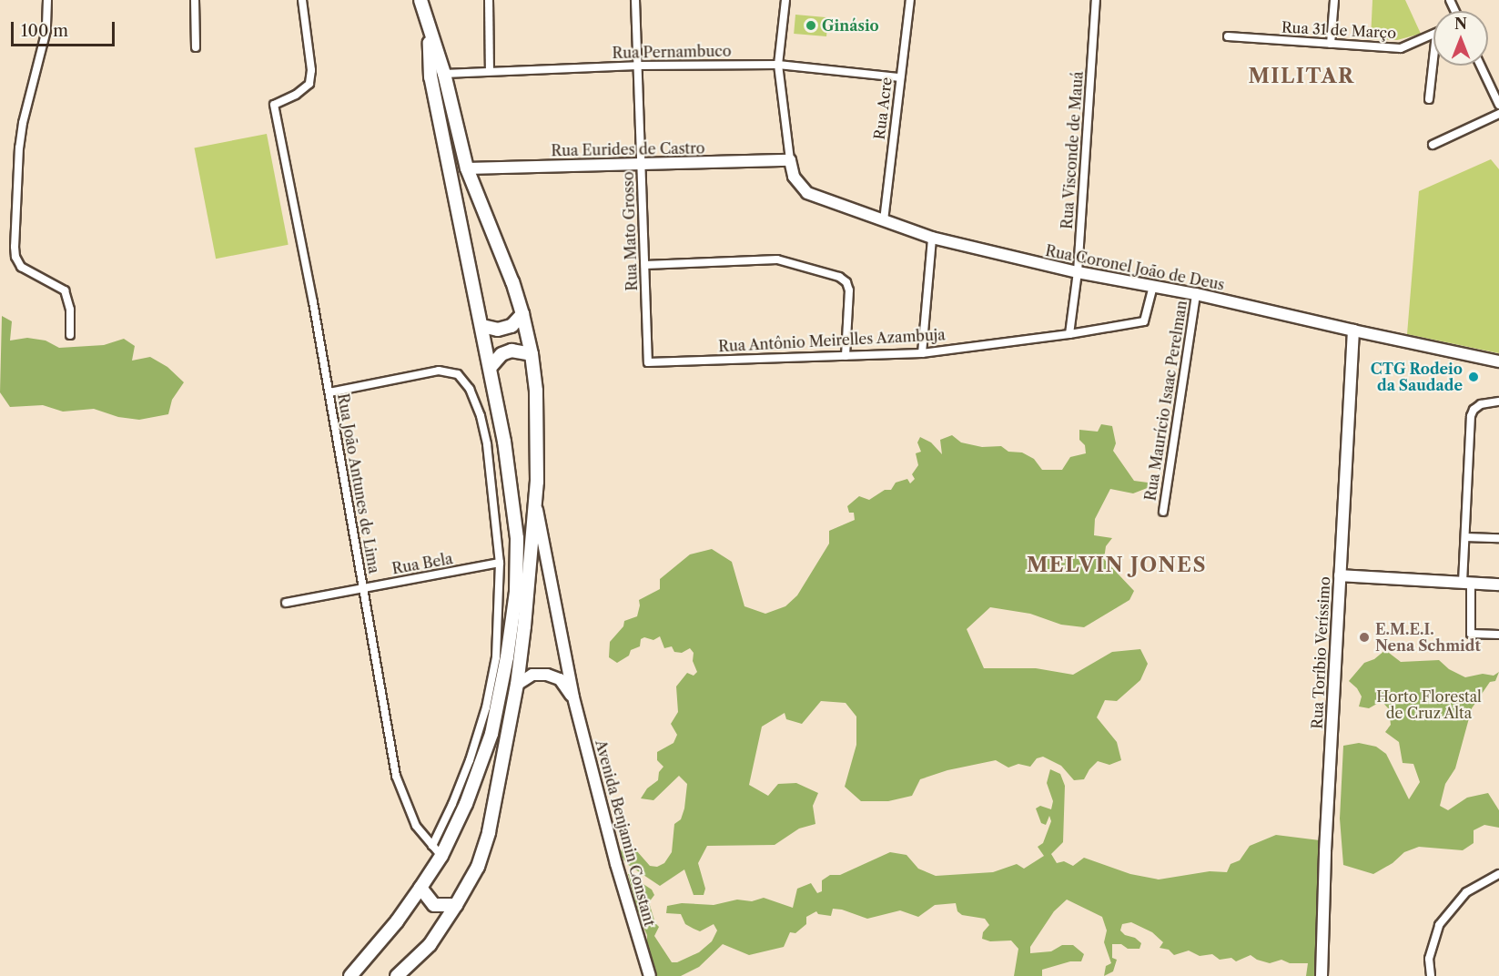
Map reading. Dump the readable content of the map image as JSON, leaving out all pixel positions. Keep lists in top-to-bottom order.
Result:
{
  "streets": {
    "street": [
      "Rua 31 de Março",
      "Rua Pernambuco",
      "Rua Acre",
      "Rua Eurides de Castro",
      "Rua Visconde de Mauá",
      "Rua Mato Grosso",
      "Rua Coronel João de Deus",
      "Rua Antônio Meirelles Azambuja",
      "Rua Maurício Isaac Perelman",
      "Rua João Antunes de Lima",
      "Rua Bela",
      "Rua Toríbio Veríssimo",
      "Avenida Benjamin Constant"
    ]
  },
  "crossings": [
    ["Rua Pernambuco", "Rua Acre"],
    ["Rua Pernambuco", "Rua Mato Grosso"],
    ["Rua Acre", "Rua Coronel João de Deus"],
    ["Rua Eurides de Castro", "Rua Mato Grosso"],
    ["Rua Eurides de Castro", "Rua Coronel João de Deus"],
    ["Rua Visconde de Mauá", "Rua Coronel João de Deus"],
    ["Rua Visconde de Mauá", "Rua Antônio Meirelles Azambuja"],
    ["Rua Mato Grosso", "Rua Antônio Meirelles Azambuja"],
    ["Rua Coronel João de Deus", "Rua Antônio Meirelles Azambuja"],
    ["Rua Coronel João de Deus", "Rua Maurício Isaac Perelman"],
    ["Rua Coronel João de Deus", "Rua Toríbio Veríssimo"],
    ["Rua João Antunes de Lima", "Rua Bela"]
  ],
  "districts": ["MILITAR", "MELVIN JONES"],
  "parks": ["Horto Florestal de Cruz Alta"],
  "places": ["Ginásio", "CTG Rodeio da Saudade", "E.M.E.I. Nena Schmidt"],
  "scale_bar": "100 m",
  "north": "top"
}
